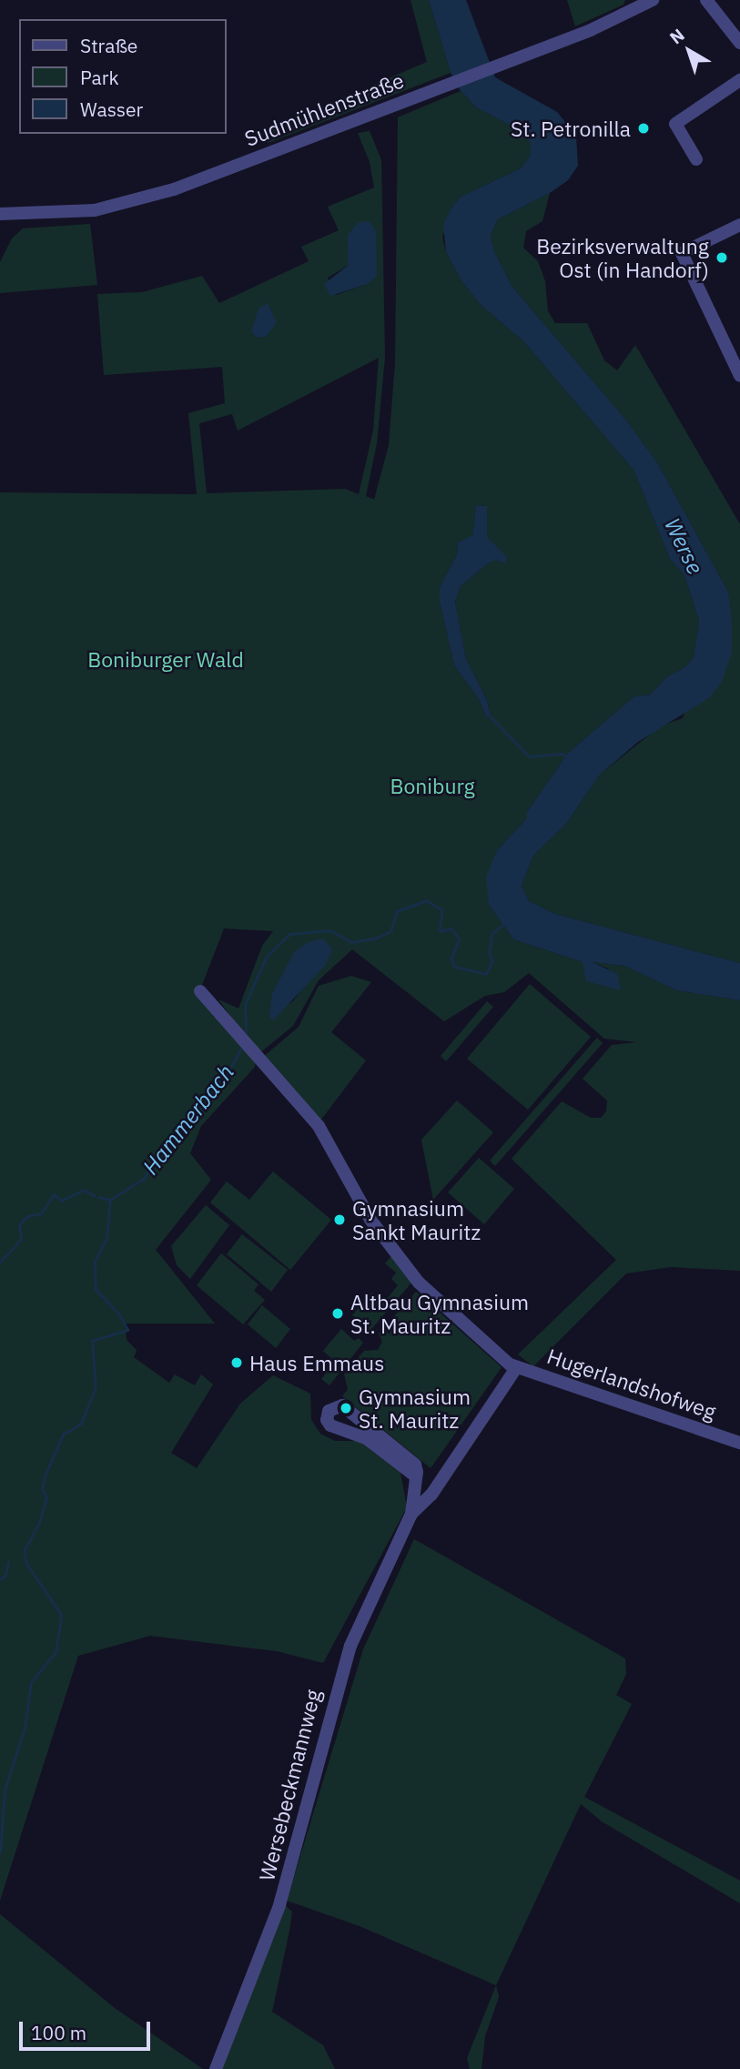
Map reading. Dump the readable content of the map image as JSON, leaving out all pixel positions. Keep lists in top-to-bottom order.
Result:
{
  "streets": {
    "street": ["Sudmühlenstraße", "Hugerlandshofweg", "Wersebeckmannweg"]
  },
  "crossings": [
    ["Hugerlandshofweg", "Wersebeckmannweg"]
  ],
  "water": ["Werse", "Hammerbach"],
  "parks": ["Boniburger Wald", "Boniburg"],
  "places": [
    "St. Petronilla",
    "Bezirksverwaltung Ost (in Handorf)",
    "Gymnasium Sankt Mauritz",
    "Altbau Gymnasium St. Mauritz",
    "Haus Emmaus",
    "Gymnasium St. Mauritz"
  ],
  "legend": ["Straße", "Park", "Wasser"],
  "scale_bar": "100 m",
  "north": "top left"
}
